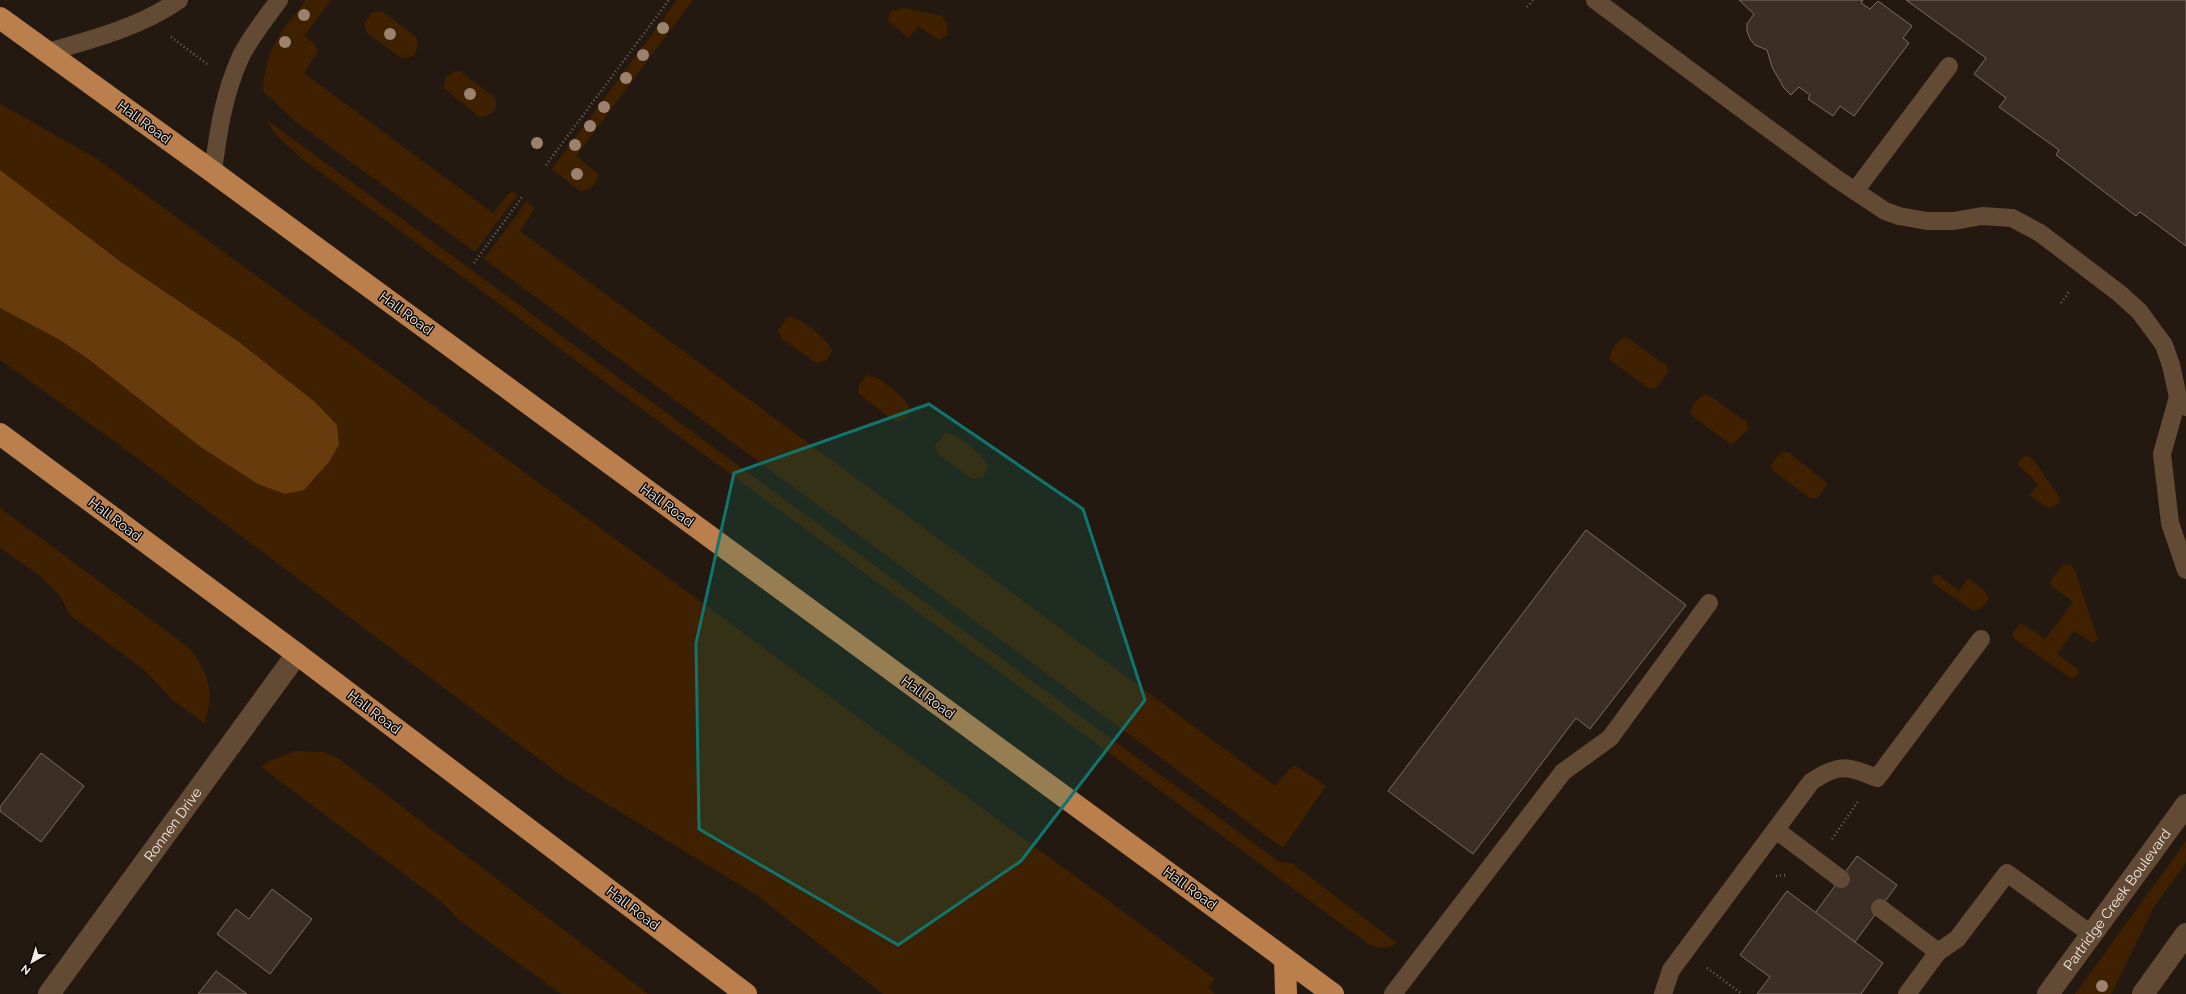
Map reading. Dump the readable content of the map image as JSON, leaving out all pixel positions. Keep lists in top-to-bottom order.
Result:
{
  "streets": {
    "highway": ["Hall Road"],
    "street": ["Ronnen Drive", "Partridge Creek Boulevard"]
  },
  "crossings": [
    ["Hall Road", "Ronnen Drive"]
  ],
  "north": "bottom left"
}
